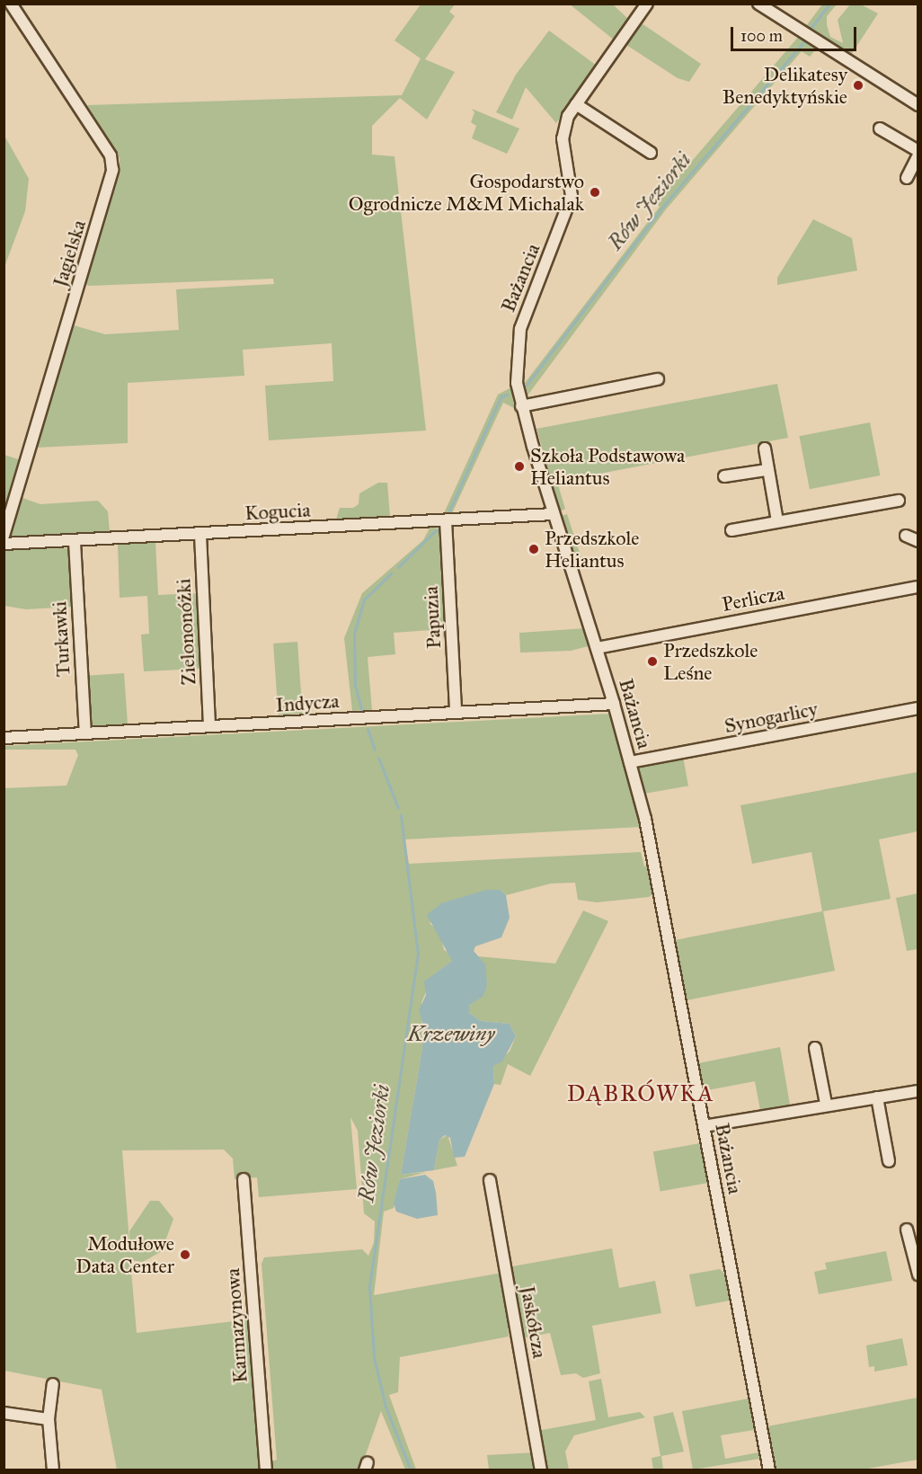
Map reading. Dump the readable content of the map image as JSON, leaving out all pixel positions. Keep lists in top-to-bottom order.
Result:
{
  "streets": {
    "street": [
      "Jagielska",
      "Bażancia",
      "Kogucia",
      "Perlicza",
      "Papuzia",
      "Zielononóżki",
      "Turkawki",
      "Indycza",
      "Synogarlicy",
      "Jaskółcza",
      "Karmazynowa"
    ]
  },
  "crossings": [
    ["Bażancia", "Kogucia"],
    ["Bażancia", "Perlicza"],
    ["Bażancia", "Indycza"],
    ["Bażancia", "Synogarlicy"],
    ["Kogucia", "Papuzia"],
    ["Kogucia", "Zielononóżki"],
    ["Kogucia", "Turkawki"],
    ["Papuzia", "Indycza"],
    ["Zielononóżki", "Indycza"],
    ["Turkawki", "Indycza"]
  ],
  "districts": ["DĄBRÓWKA"],
  "water": ["Rów Jeziorki", "Krzewiny"],
  "places": [
    "Delikatesy Benedyktyńskie",
    "Gospodarstwo Ogrodnicze M&M Michalak",
    "Szkoła Podstawowa Heliantus",
    "Przedszkole Heliantus",
    "Przedszkole Leśne",
    "Modułowe Data Center"
  ],
  "scale_bar": "100 m"
}
